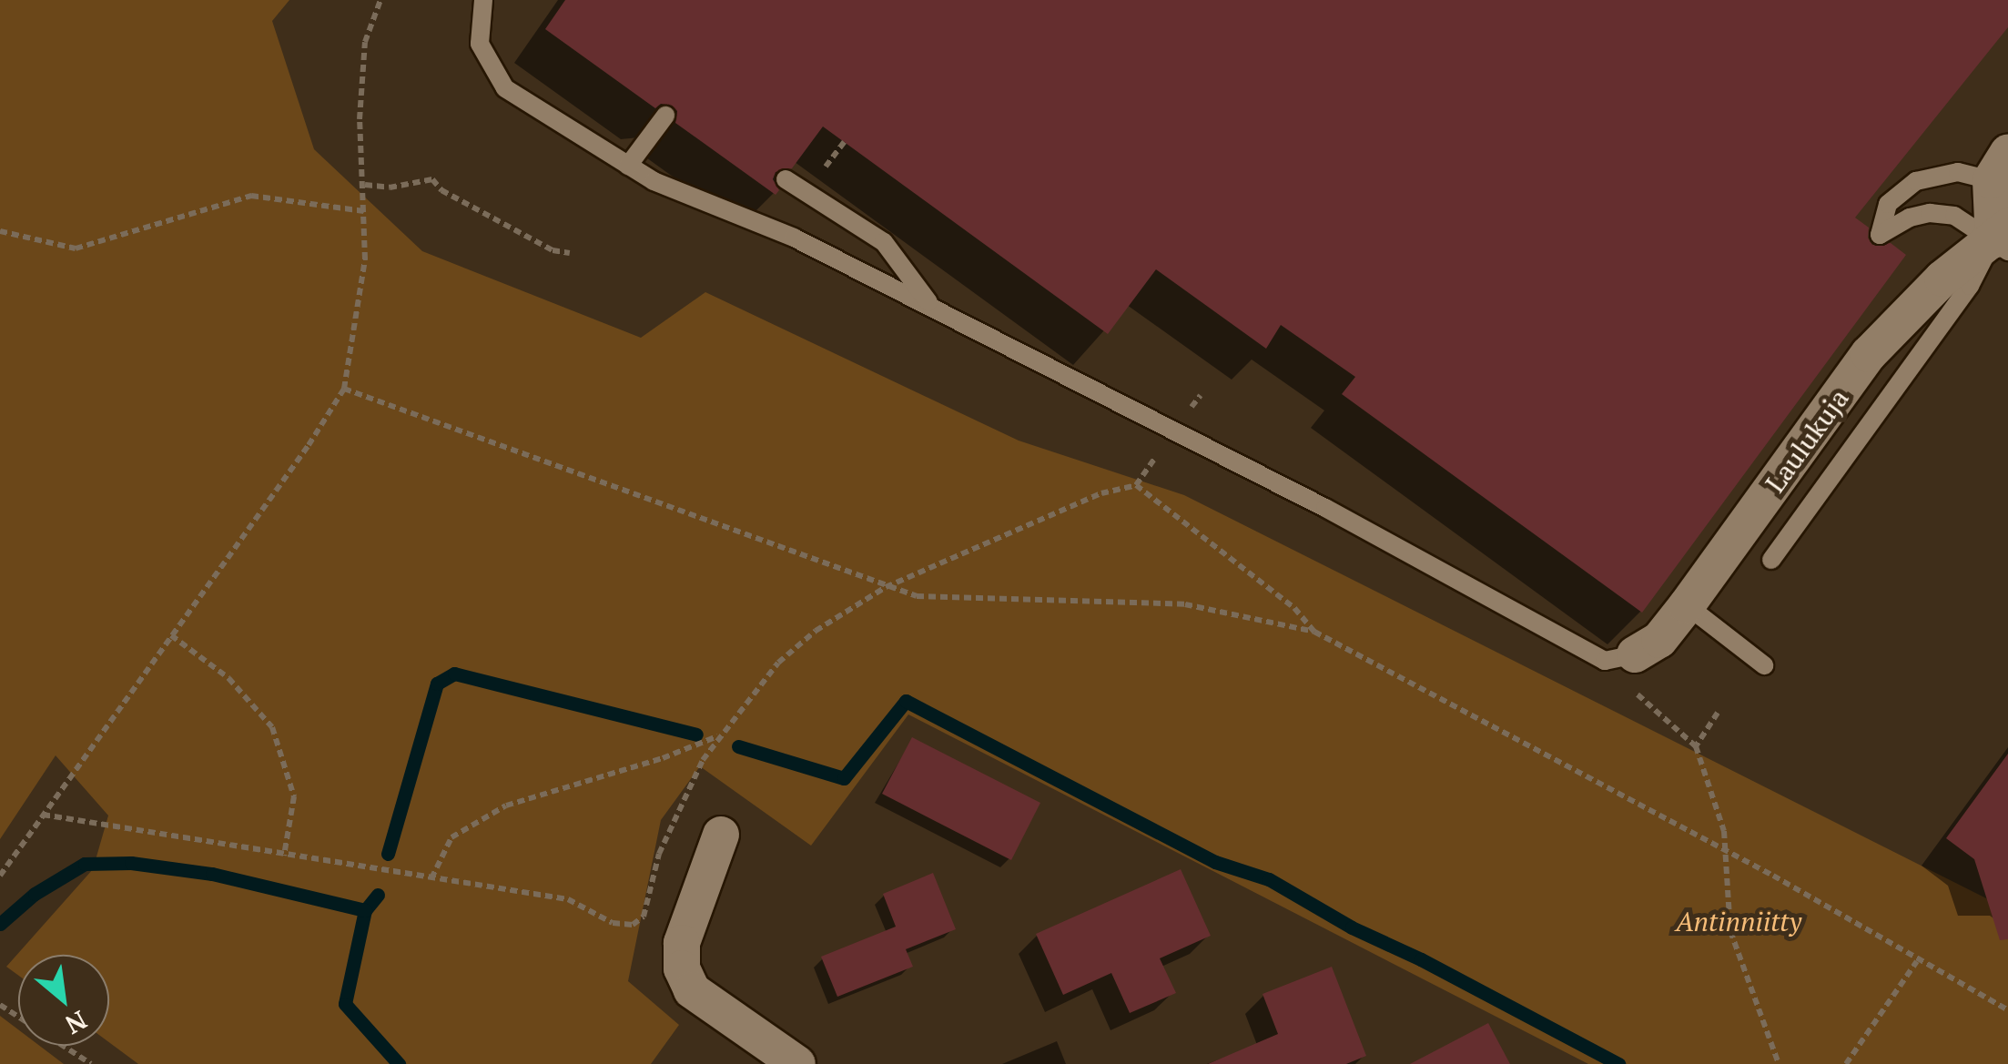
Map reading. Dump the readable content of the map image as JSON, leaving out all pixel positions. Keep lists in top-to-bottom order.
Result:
{
  "streets": {
    "street": ["Laulukuja"]
  },
  "parks": ["Antinniitty"],
  "north": "bottom right"
}
